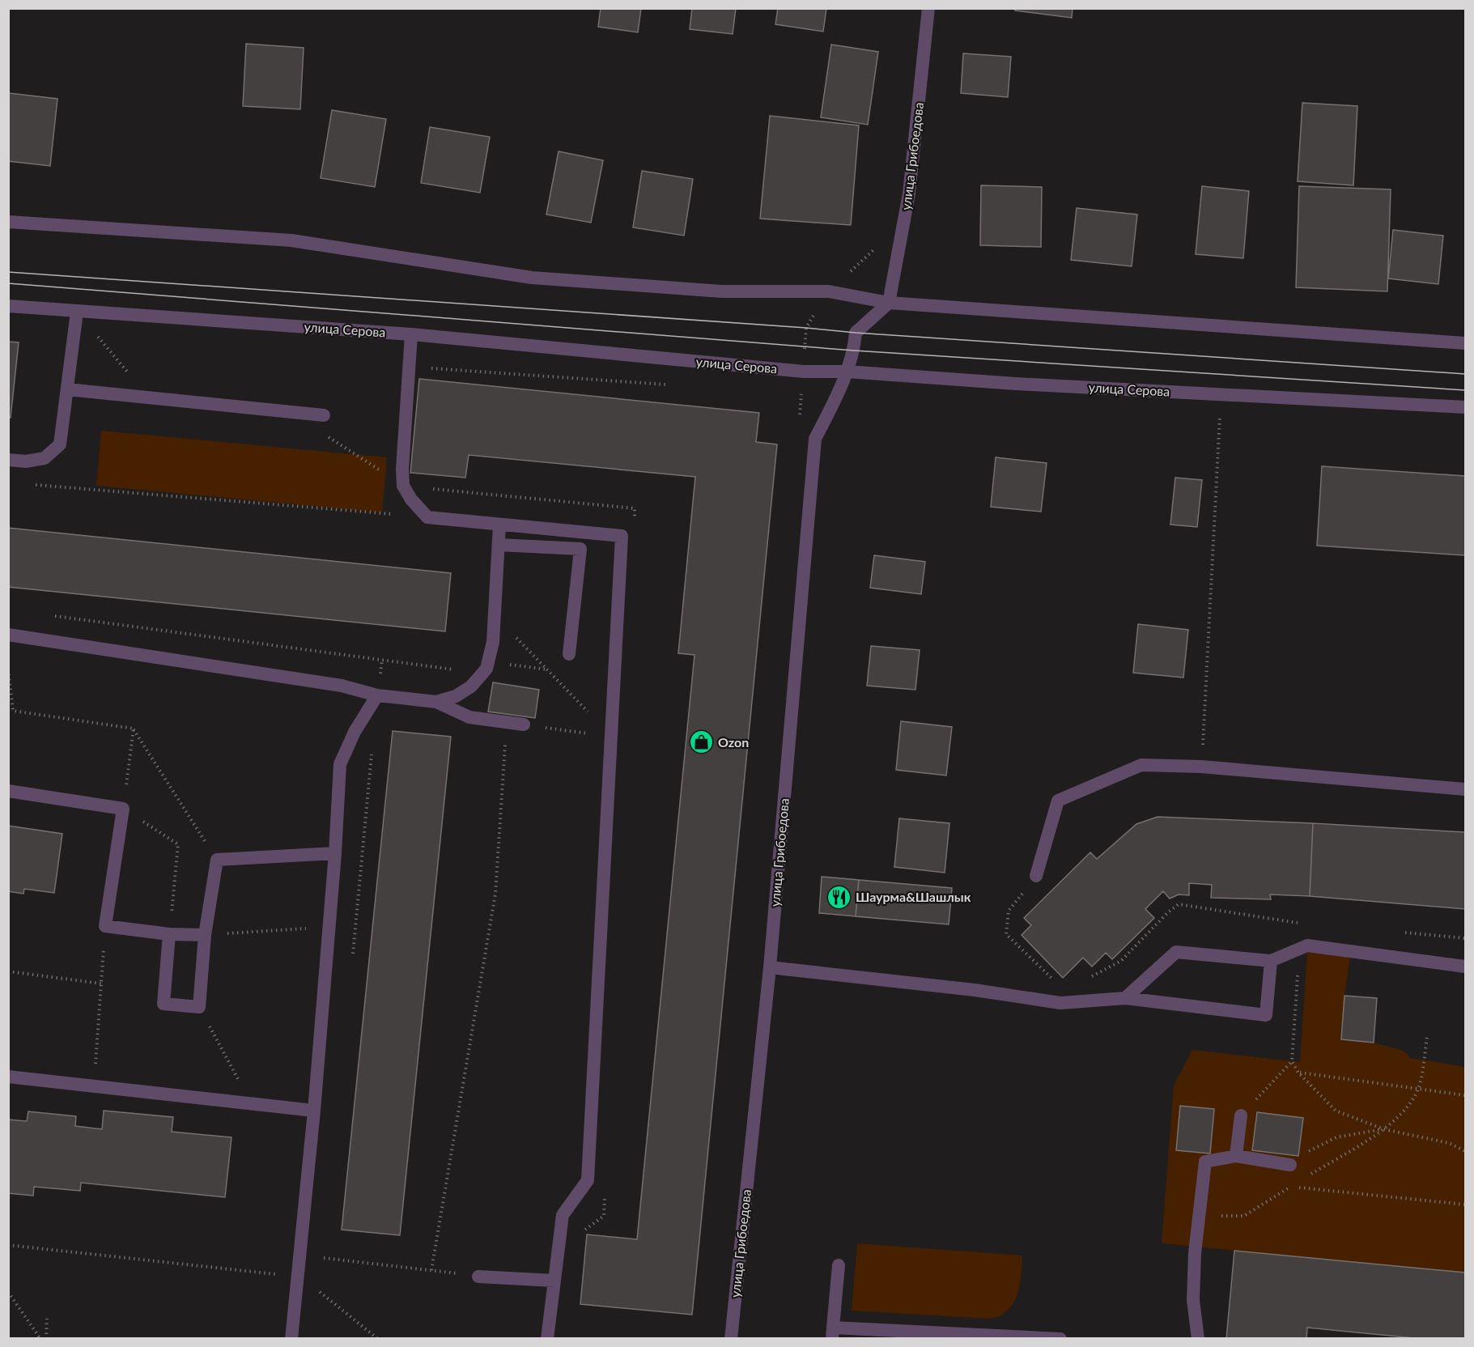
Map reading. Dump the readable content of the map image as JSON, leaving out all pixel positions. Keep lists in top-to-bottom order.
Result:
{
  "streets": {
    "street": ["улица Грибоедова", "улица Серова"]
  },
  "crossings": [
    ["улица Грибоедова", "улица Серова"]
  ],
  "places": {
    "shop": ["Ozon"],
    "restaurant": ["Шаурма&Шашлык"]
  }
}
